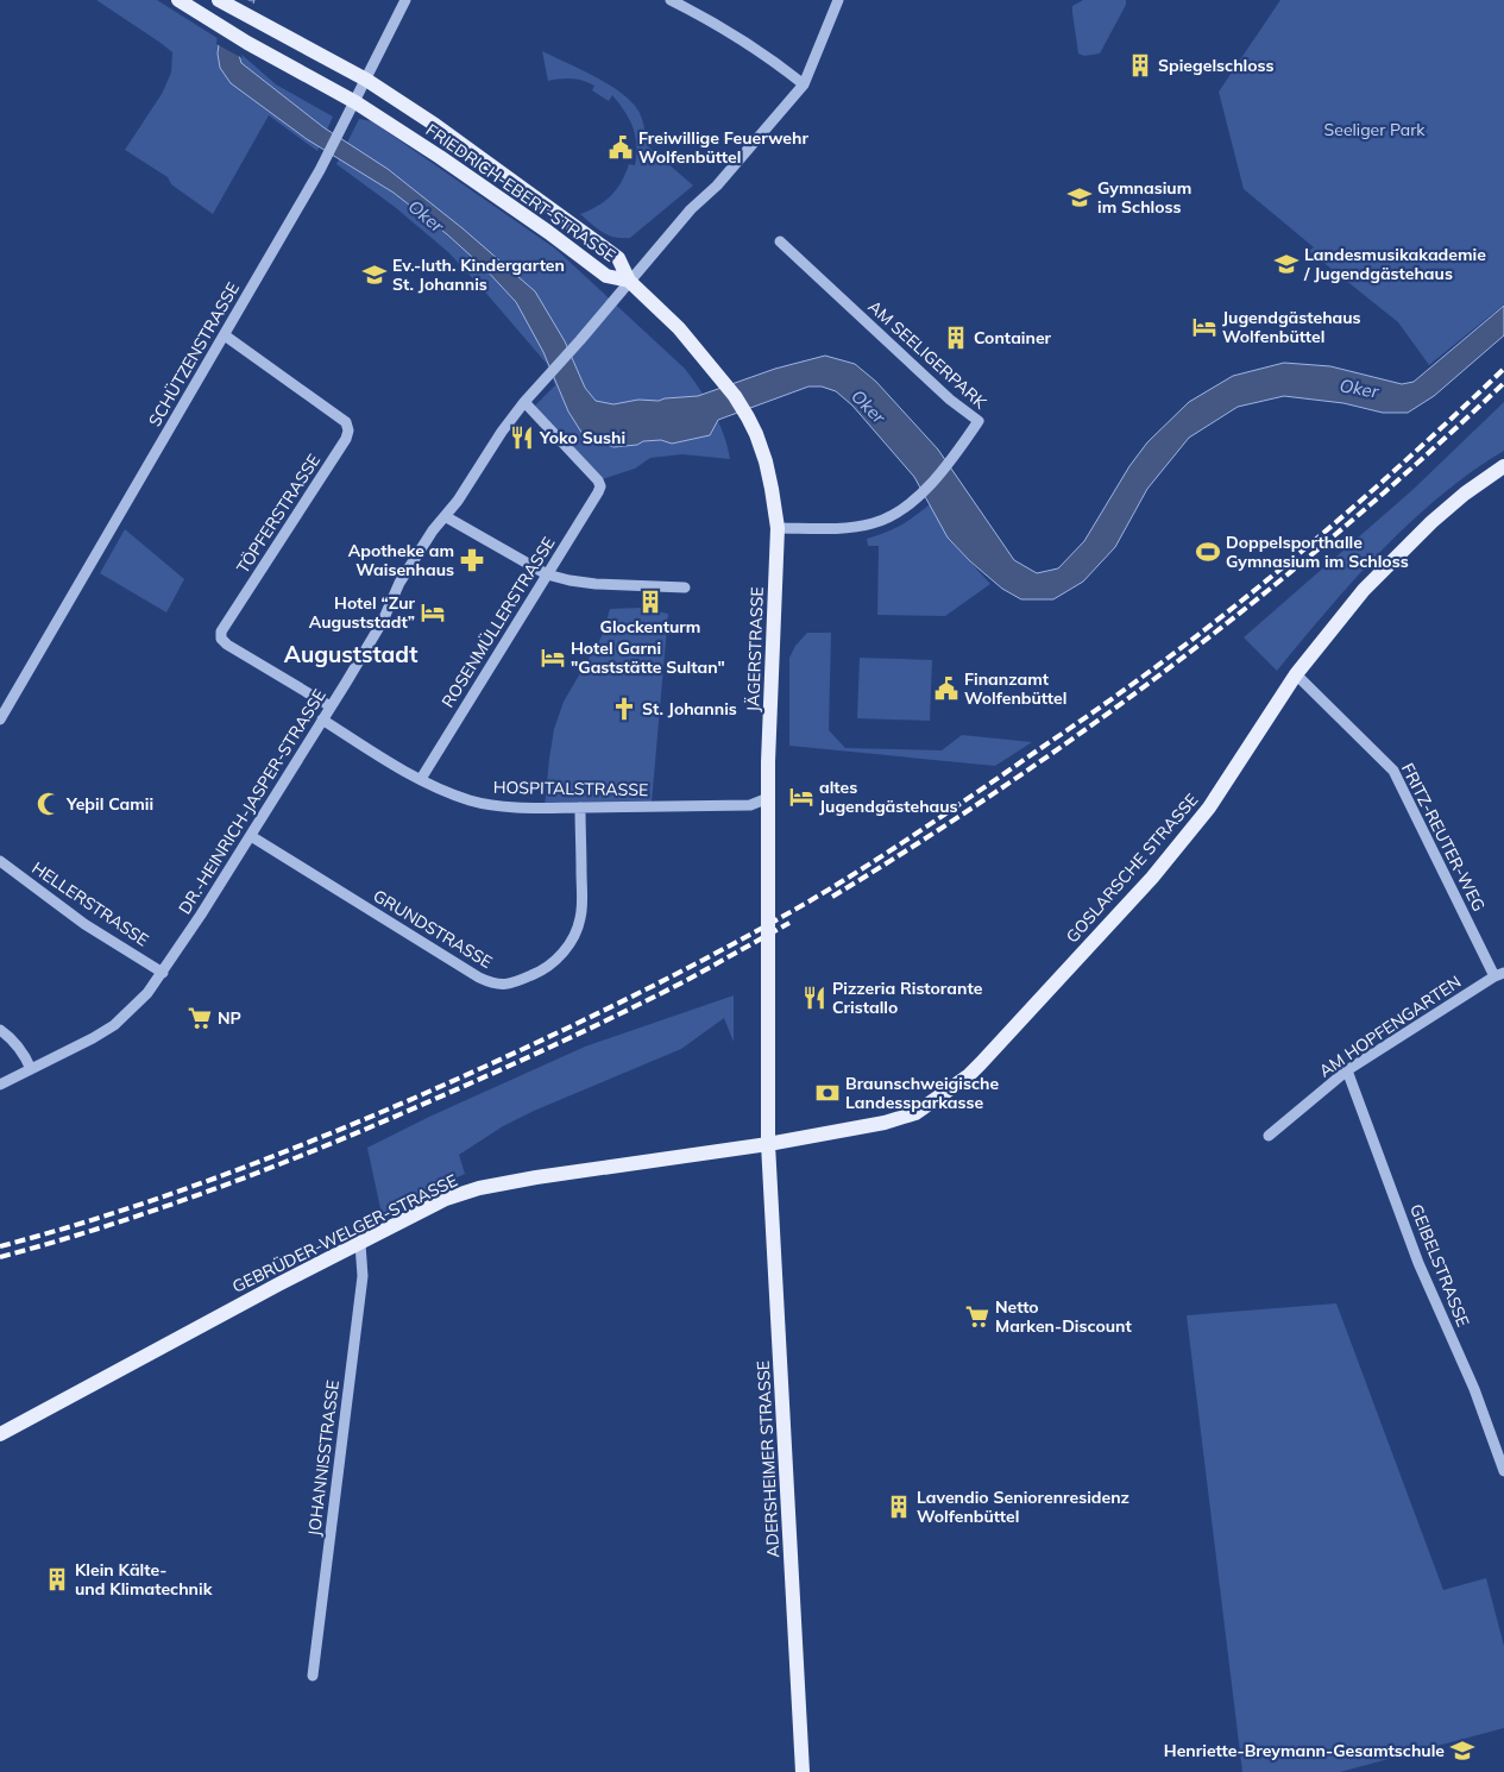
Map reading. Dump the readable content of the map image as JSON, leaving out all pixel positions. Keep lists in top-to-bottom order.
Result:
{
  "streets": {
    "main road": [
      "FRIEDRICH-EBERT-STRASSE",
      "JÄGERSTRASSE",
      "GOSLARSCHE STRASSE",
      "GEBRÜDER-WELGER-STRASSE",
      "ADERSHEIMER STRASSE"
    ],
    "street": [
      "SCHÜTZENSTRASSE",
      "AM SEELIGERPARK",
      "TÖPFERSTRASSE",
      "ROSENMÜLLERSTRASSE",
      "HOSPITALSTRASSE",
      "DR.-HEINRICH-JASPER-STRASSE",
      "FRITZ-REUTER-WEG",
      "HELLERSTRASSE",
      "GRUNDSTRASSE",
      "AM HOPFENGARTEN",
      "GEIBELSTRASSE",
      "JOHANNISSTRASSE"
    ]
  },
  "crossings": [
    ["FRIEDRICH-EBERT-STRASSE", "SCHÜTZENSTRASSE"],
    ["FRIEDRICH-EBERT-STRASSE", "JÄGERSTRASSE"],
    ["FRIEDRICH-EBERT-STRASSE", "DR.-HEINRICH-JASPER-STRASSE"],
    ["SCHÜTZENSTRASSE", "TÖPFERSTRASSE"],
    ["AM SEELIGERPARK", "JÄGERSTRASSE"],
    ["TÖPFERSTRASSE", "DR.-HEINRICH-JASPER-STRASSE"],
    ["ROSENMÜLLERSTRASSE", "HOSPITALSTRASSE"],
    ["ROSENMÜLLERSTRASSE", "DR.-HEINRICH-JASPER-STRASSE"],
    ["JÄGERSTRASSE", "HOSPITALSTRASSE"],
    ["JÄGERSTRASSE", "DR.-HEINRICH-JASPER-STRASSE"],
    ["JÄGERSTRASSE", "GOSLARSCHE STRASSE"],
    ["JÄGERSTRASSE", "GEBRÜDER-WELGER-STRASSE"],
    ["JÄGERSTRASSE", "ADERSHEIMER STRASSE"],
    ["HOSPITALSTRASSE", "DR.-HEINRICH-JASPER-STRASSE"],
    ["HOSPITALSTRASSE", "GRUNDSTRASSE"],
    ["DR.-HEINRICH-JASPER-STRASSE", "HELLERSTRASSE"],
    ["DR.-HEINRICH-JASPER-STRASSE", "GRUNDSTRASSE"],
    ["FRITZ-REUTER-WEG", "GOSLARSCHE STRASSE"],
    ["FRITZ-REUTER-WEG", "AM HOPFENGARTEN"],
    ["GOSLARSCHE STRASSE", "GEBRÜDER-WELGER-STRASSE"],
    ["GOSLARSCHE STRASSE", "ADERSHEIMER STRASSE"],
    ["AM HOPFENGARTEN", "GEIBELSTRASSE"],
    ["GEBRÜDER-WELGER-STRASSE", "JOHANNISSTRASSE"],
    ["GEBRÜDER-WELGER-STRASSE", "ADERSHEIMER STRASSE"]
  ],
  "districts": ["Auguststadt"],
  "water": ["Oker"],
  "parks": ["Seeliger Park"],
  "places": {
    "building": [
      "Spiegelschloss",
      "Container",
      "Glockenturm",
      "Lavendio Seniorenresidenz Wolfenbüttel",
      "Klein Kälte- und Klimatechnik"
    ],
    "public building": ["Freiwillige Feuerwehr Wolfenbüttel", "Finanzamt Wolfenbüttel"],
    "school or university": [
      "Gymnasium im Schloss",
      "Landesmusikakademie / Jugendgästehaus",
      "Ev.-luth. Kindergarten St. Johannis",
      "Henriette-Breymann-Gesamtschule"
    ],
    "hotel": [
      "Jugendgästehaus Wolfenbüttel",
      "Hotel “Zur Auguststadt”",
      "Hotel Garni \"Gaststätte Sultan\"",
      "altes Jugendgästehaus"
    ],
    "restaurant": ["Yoko Sushi", "Pizzeria Ristorante Cristallo"],
    "sports": ["Doppelsporthalle Gymnasium im Schloss"],
    "pharmacy": ["Apotheke am Waisenhaus"],
    "church": ["St. Johannis"],
    "mosque": ["Yeþil Camii"],
    "supermarket": ["NP", "Netto Marken-Discount"],
    "bank": ["Braunschweigische Landessparkasse"]
  }
}
